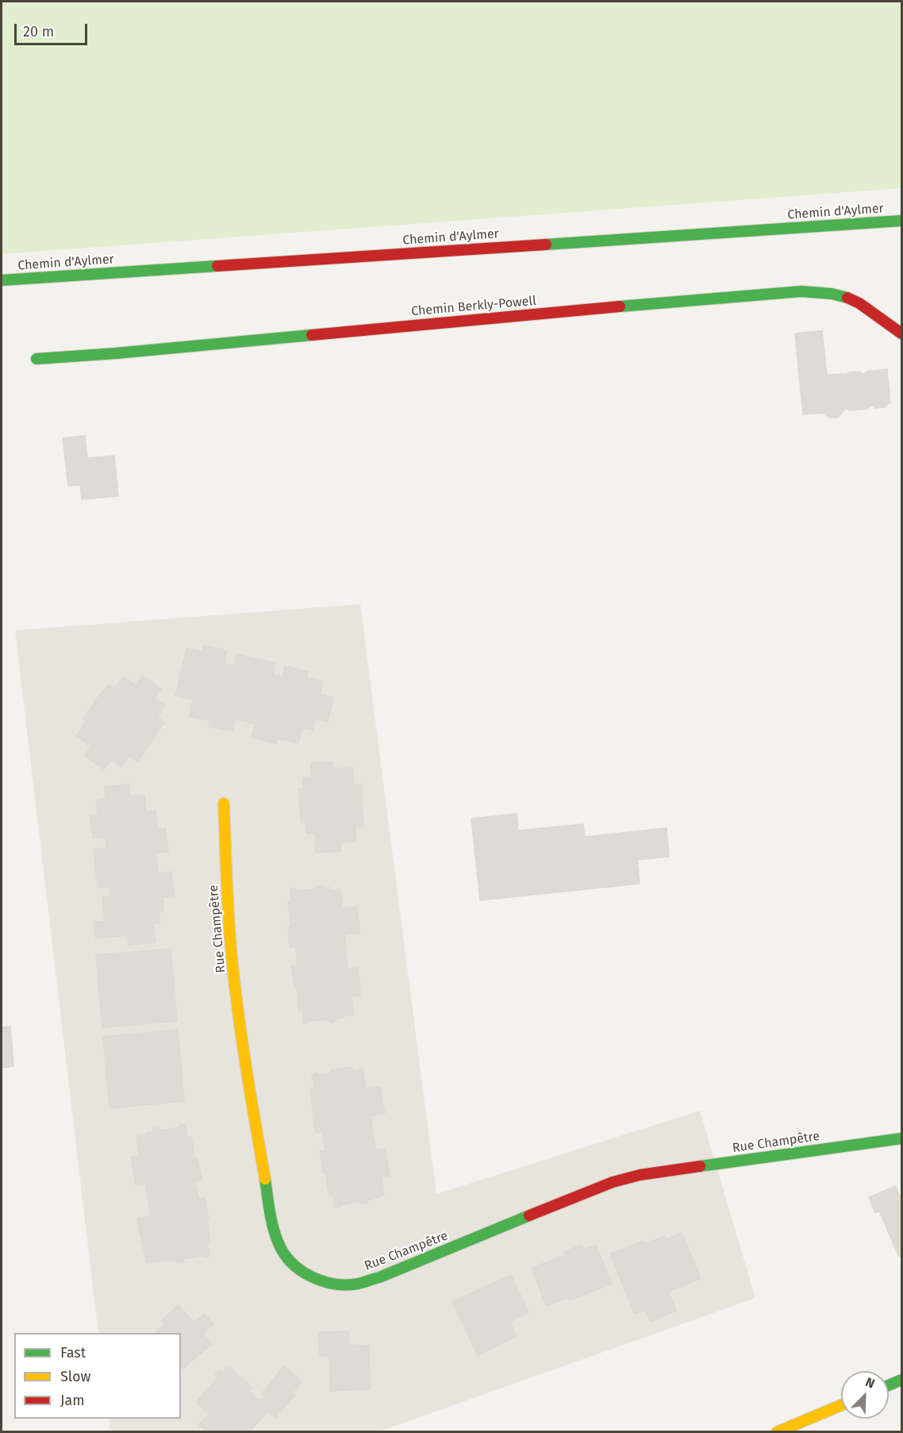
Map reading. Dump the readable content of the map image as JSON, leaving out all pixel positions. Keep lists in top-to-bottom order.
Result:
{
  "streets": {
    "street": ["Chemin d'Aylmer", "Chemin Berkly-Powell", "Rue Champêtre"]
  },
  "legend": ["Fast", "Slow", "Jam"],
  "scale_bar": "20 m",
  "north": "top right"
}
